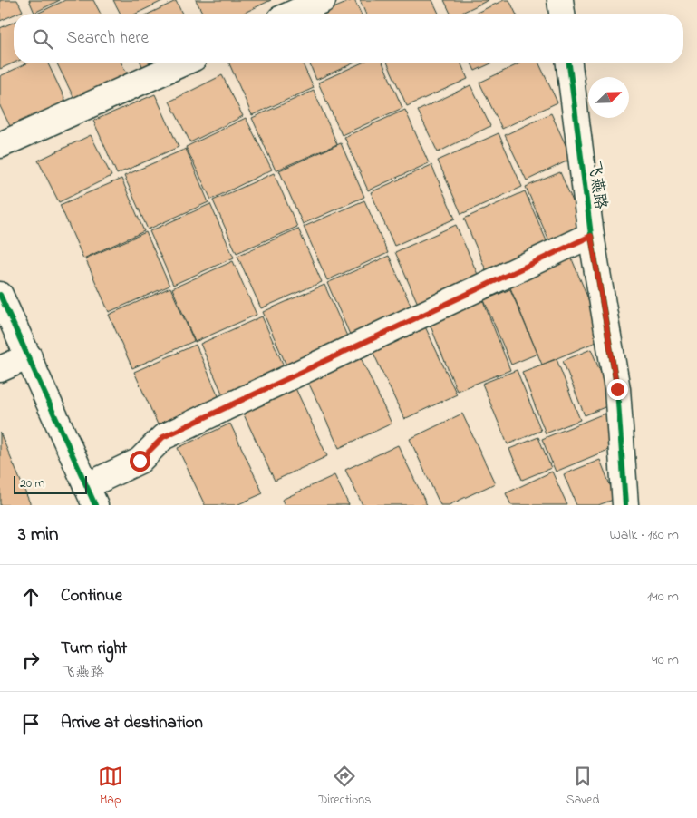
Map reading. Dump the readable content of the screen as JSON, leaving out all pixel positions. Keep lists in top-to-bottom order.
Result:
{
  "streets": {
    "street": ["飞燕路"]
  },
  "scale_bar": "20 m",
  "north": "top right",
  "page": {
    "search": "Search here",
    "scale": "20 m",
    "heading": ["3 min", "Walk · 180 m"],
    "list": [
      ["Continue", "140 m"],
      ["Turn right", "飞燕路", "40 m"],
      "Arrive at destination"
    ],
    "nav": ["Map", "Directions", "Saved"]
  }
}
